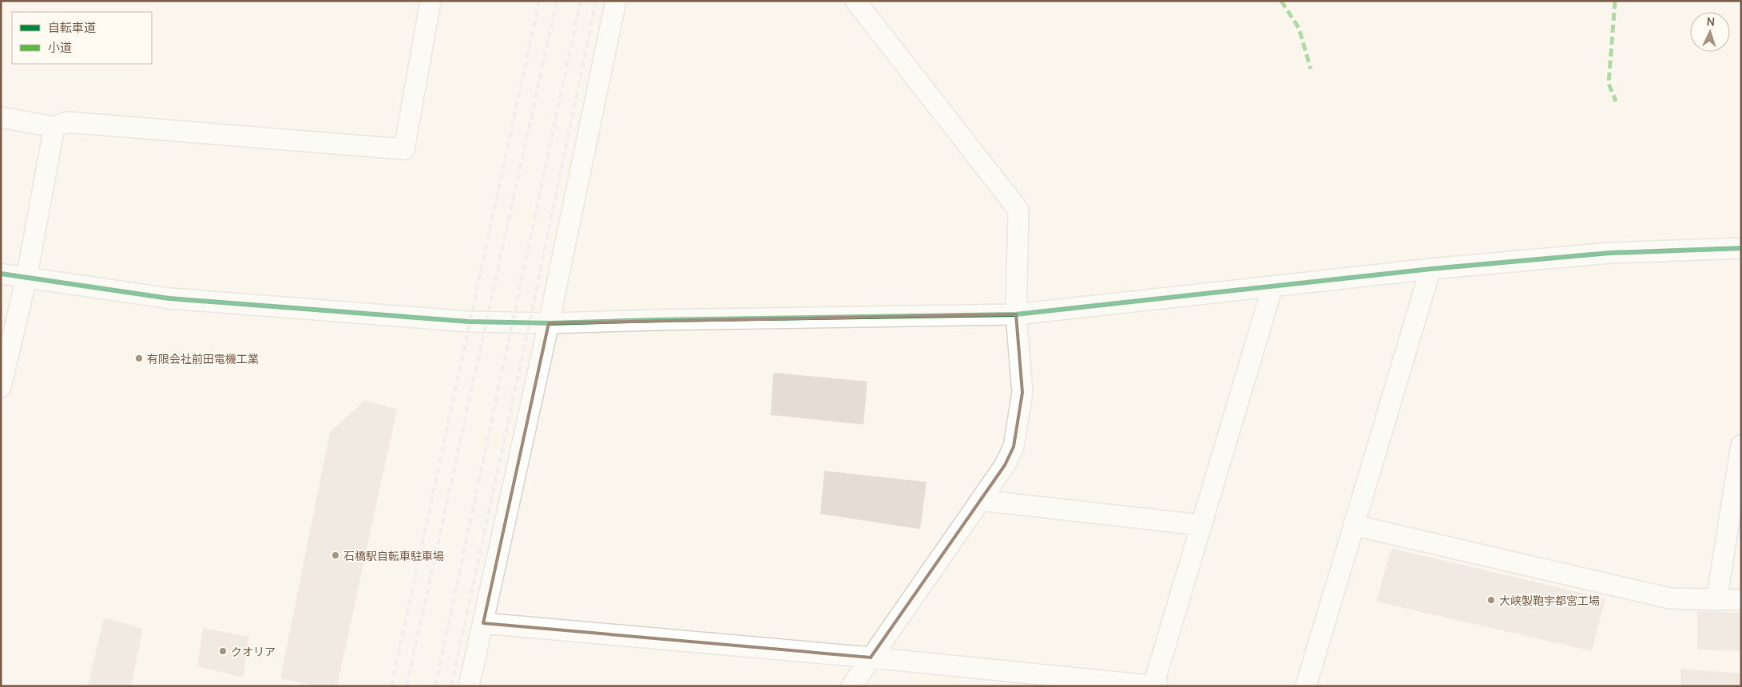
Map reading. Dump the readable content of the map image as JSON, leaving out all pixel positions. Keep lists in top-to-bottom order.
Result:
{
  "places": [
    "有限会社前田電機工業",
    "石橋駅自転車駐車場",
    "大峡製鞄宇都宮工場",
    "クオリア"
  ],
  "legend": ["自転車道", "小道"],
  "north": "top"
}
